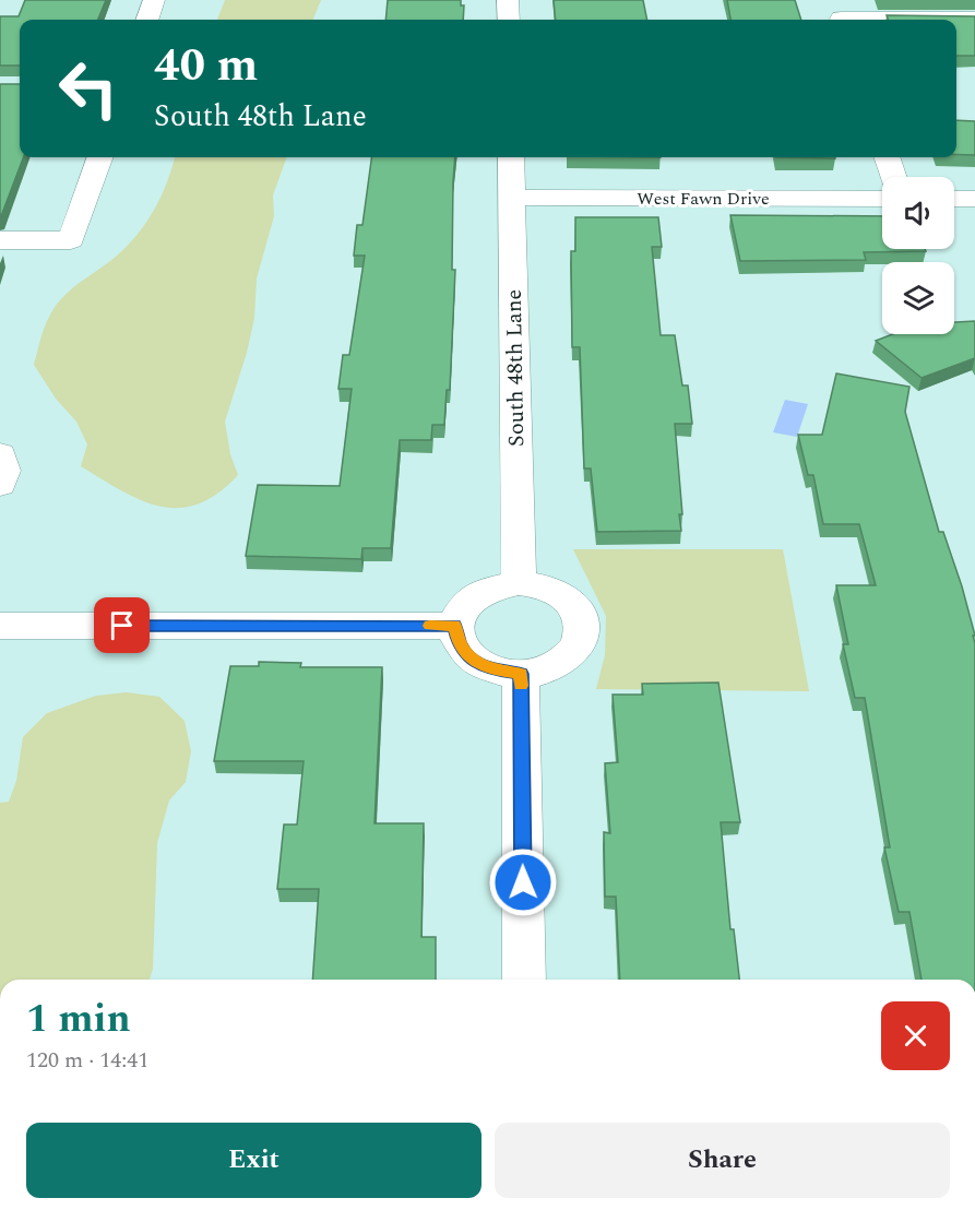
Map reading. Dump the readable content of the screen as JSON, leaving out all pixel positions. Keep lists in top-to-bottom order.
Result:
{
  "streets": {
    "street": ["West Fawn Drive", "South 48th Lane"]
  },
  "crossings": [
    ["West Fawn Drive", "South 48th Lane"]
  ],
  "page": {
    "turn": ["40 m", "South 48th Lane"],
    "heading": ["1 min", "120 m · 14:41"],
    "buttons": ["Exit", "Share"]
  }
}
